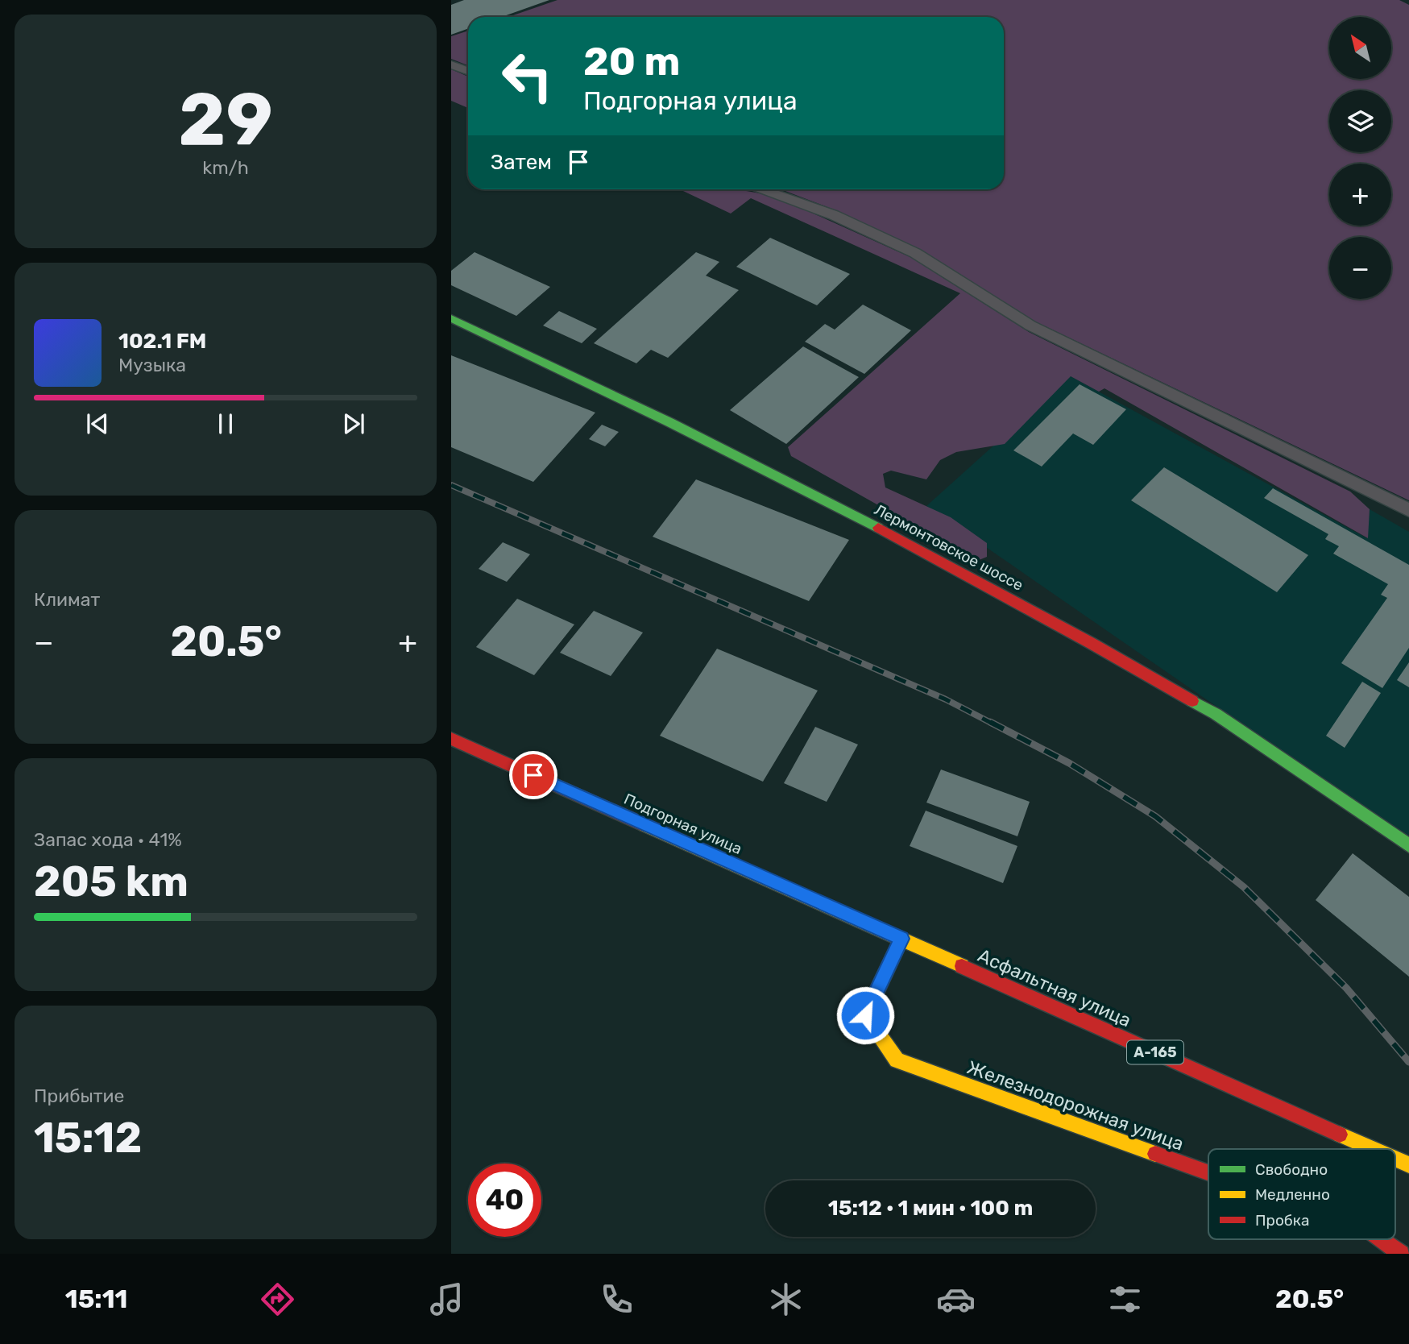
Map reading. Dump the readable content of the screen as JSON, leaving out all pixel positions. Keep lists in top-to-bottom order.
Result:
{
  "streets": {
    "street": [
      "Лермонтовское шоссе",
      "Подгорная улица",
      "Асфальтная улица",
      "А-165",
      "Железнодорожная улица"
    ]
  },
  "crossings": [
    ["Подгорная улица", "Асфальтная улица"],
    ["Подгорная улица", "Железнодорожная улица"],
    ["Асфальтная улица", "Железнодорожная улица"]
  ],
  "legend": ["Свободно", "Медленно", "Пробка"],
  "north": "top left",
  "page": {
    "tile": [
      ["29", "km/h"],
      "Климат",
      ["Запас хода · 41%", "205 km"],
      ["Прибытие", "15:12"]
    ],
    "map_buttons": ["+", "−"],
    "turn": ["20 m", "Подгорная улица"],
    "then": "Затем",
    "song": ["102.1 FM", "Музыка"],
    "heat": ["−", "20.5°", "+"],
    "limit": "40",
    "trip": "15:12 · 1 мин · 100 m",
    "tabs": ["15:11", "20.5°"]
  }
}
